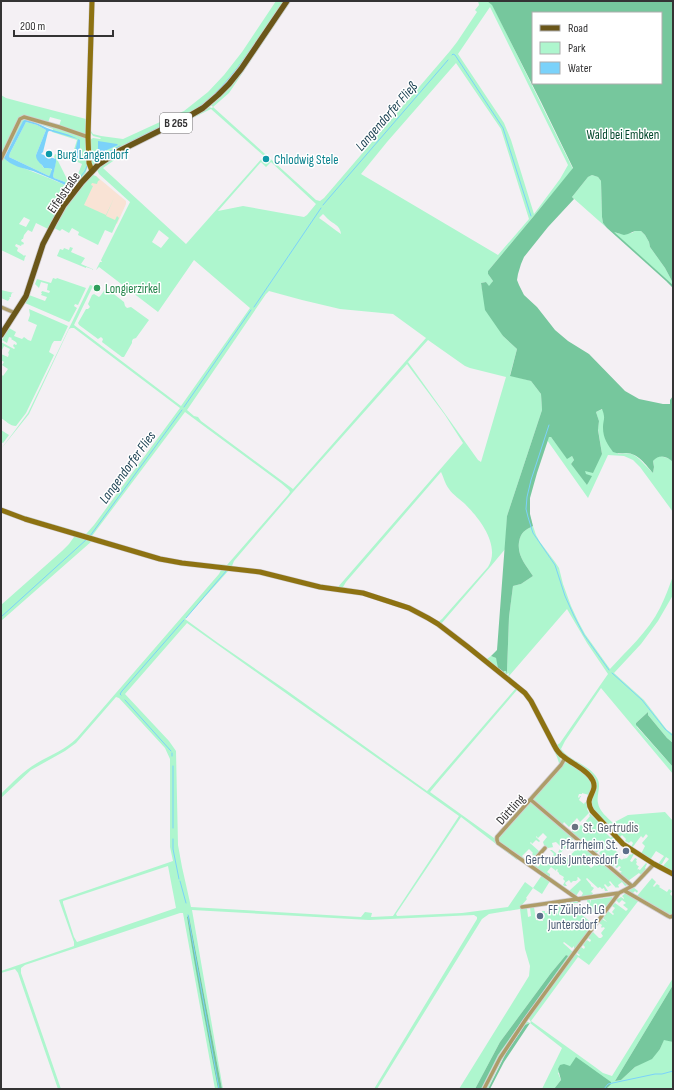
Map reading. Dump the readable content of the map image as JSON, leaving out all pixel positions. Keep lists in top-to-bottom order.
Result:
{
  "streets": {
    "main road": ["B 265", "Eifelstraße"],
    "street": ["Düttling"]
  },
  "water": ["Langendorfer Fließ", "Langendorfer Flies"],
  "parks": ["Wald bei Embken"],
  "places": [
    "Burg Langendorf",
    "Chlodwig Stele",
    "Longierzirkel",
    "St. Gertrudis",
    "Pfarrheim St. Gertrudis Juntersdorf",
    "FF Zülpich LG Juntersdorf"
  ],
  "legend": ["Road", "Park", "Water"],
  "scale_bar": "200 m"
}
